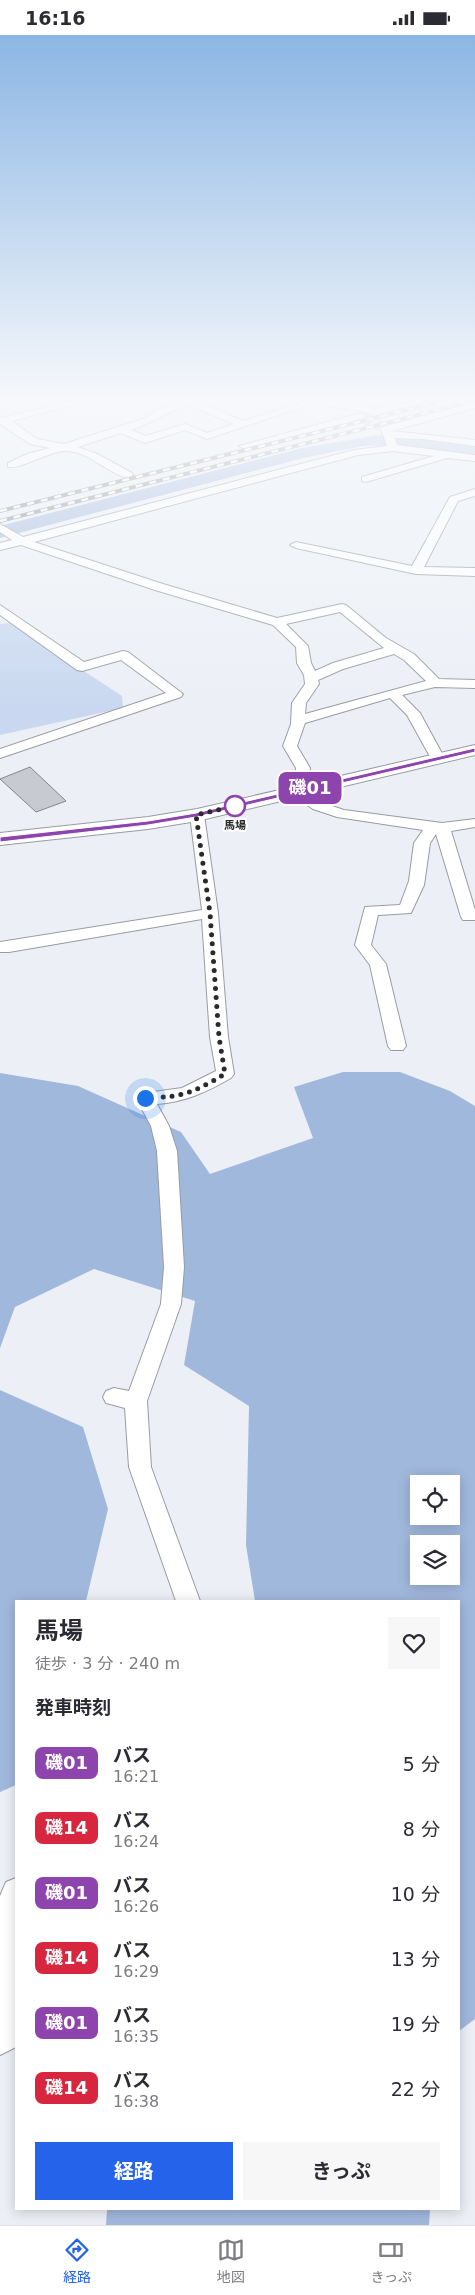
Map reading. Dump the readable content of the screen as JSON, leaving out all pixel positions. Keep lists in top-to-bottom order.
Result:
{
  "places": ["馬場"],
  "lines": ["bus line 磯01"],
  "page": {
    "status": "16:16",
    "on_map": "磯01",
    "heading": [
      ["馬場", "徒歩 · 3 分 · 240 m"],
      "発車時刻"
    ],
    "list": [
      {
        "mark": "磯01",
        "name": "バス",
        "note": "16:21",
        "value": "5 分"
      },
      {
        "mark": "磯14",
        "name": "バス",
        "note": "16:24",
        "value": "8 分"
      },
      {
        "mark": "磯01",
        "name": "バス",
        "note": "16:26",
        "value": "10 分"
      },
      {
        "mark": "磯14",
        "name": "バス",
        "note": "16:29",
        "value": "13 分"
      },
      {
        "mark": "磯01",
        "name": "バス",
        "note": "16:35",
        "value": "19 分"
      },
      {
        "mark": "磯14",
        "name": "バス",
        "note": "16:38",
        "value": "22 分"
      }
    ],
    "buttons": ["経路", "きっぷ"],
    "tabs": ["経路", "地図", "きっぷ"]
  }
}
